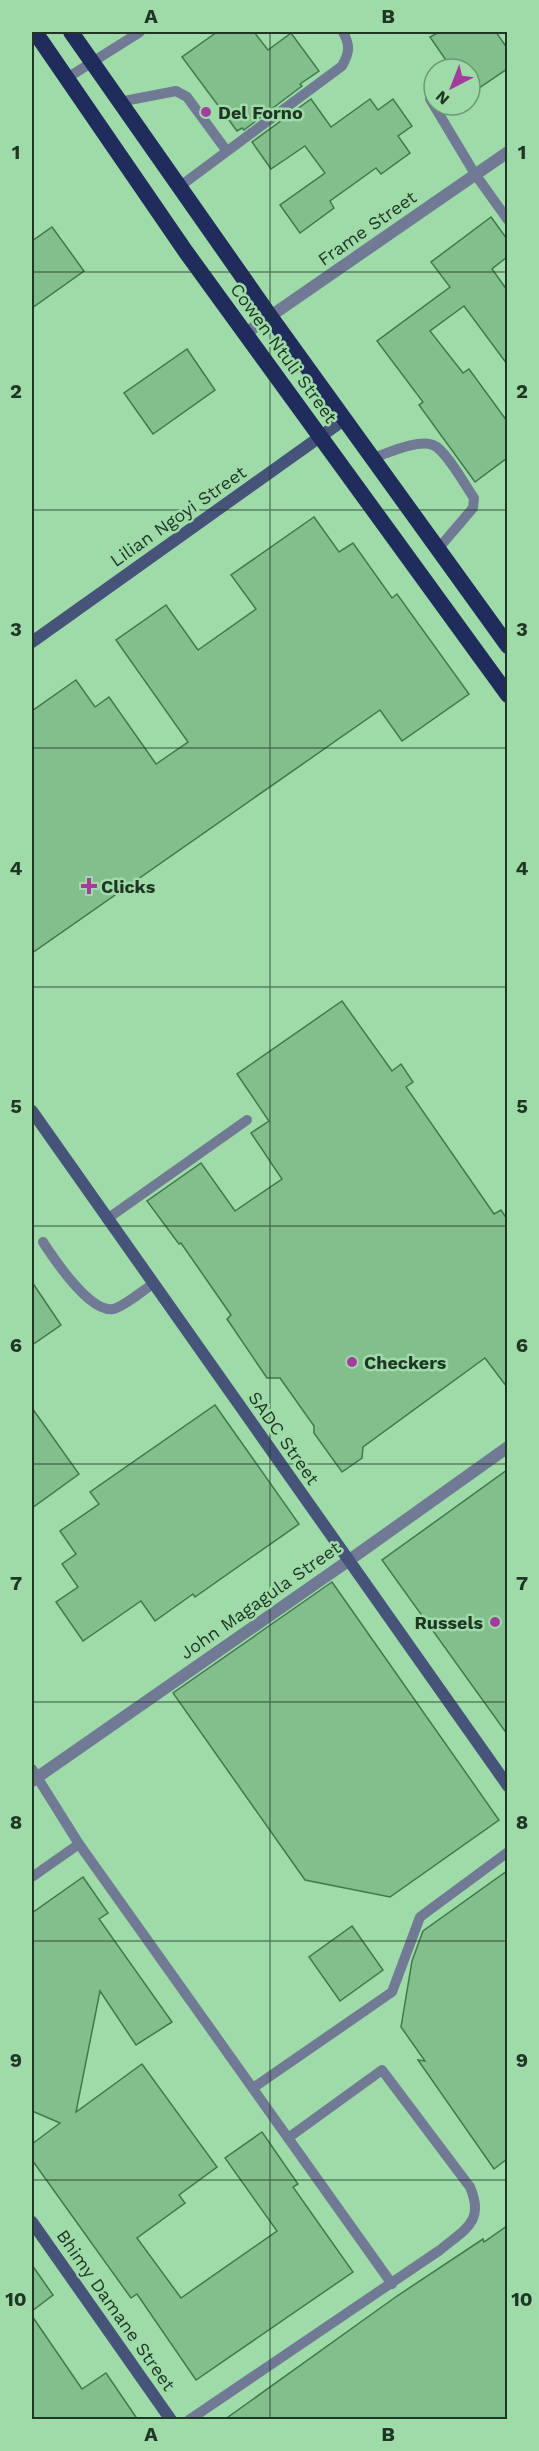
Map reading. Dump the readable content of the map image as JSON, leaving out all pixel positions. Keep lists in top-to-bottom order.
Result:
{
  "streets": {
    "highway": ["Cowen Ntuli Street"],
    "main road": ["Lilian Ngoyi Street", "SADC Street", "Bhimy Damane Street"],
    "street": ["Frame Street", "John Magagula Street"]
  },
  "crossings": [
    ["Frame Street", "Cowen Ntuli Street"],
    ["Cowen Ntuli Street", "Lilian Ngoyi Street"],
    ["SADC Street", "John Magagula Street"]
  ],
  "places": {
    "other": ["Del Forno", "Checkers", "Russels"],
    "health": ["Clicks"]
  },
  "north": "bottom left",
  "grid": {
    "columns": ["A", "B"],
    "rows": [
      "1",
      "2",
      "3",
      "4",
      "5",
      "6",
      "7",
      "8",
      "9",
      "10"
    ]
  }
}
